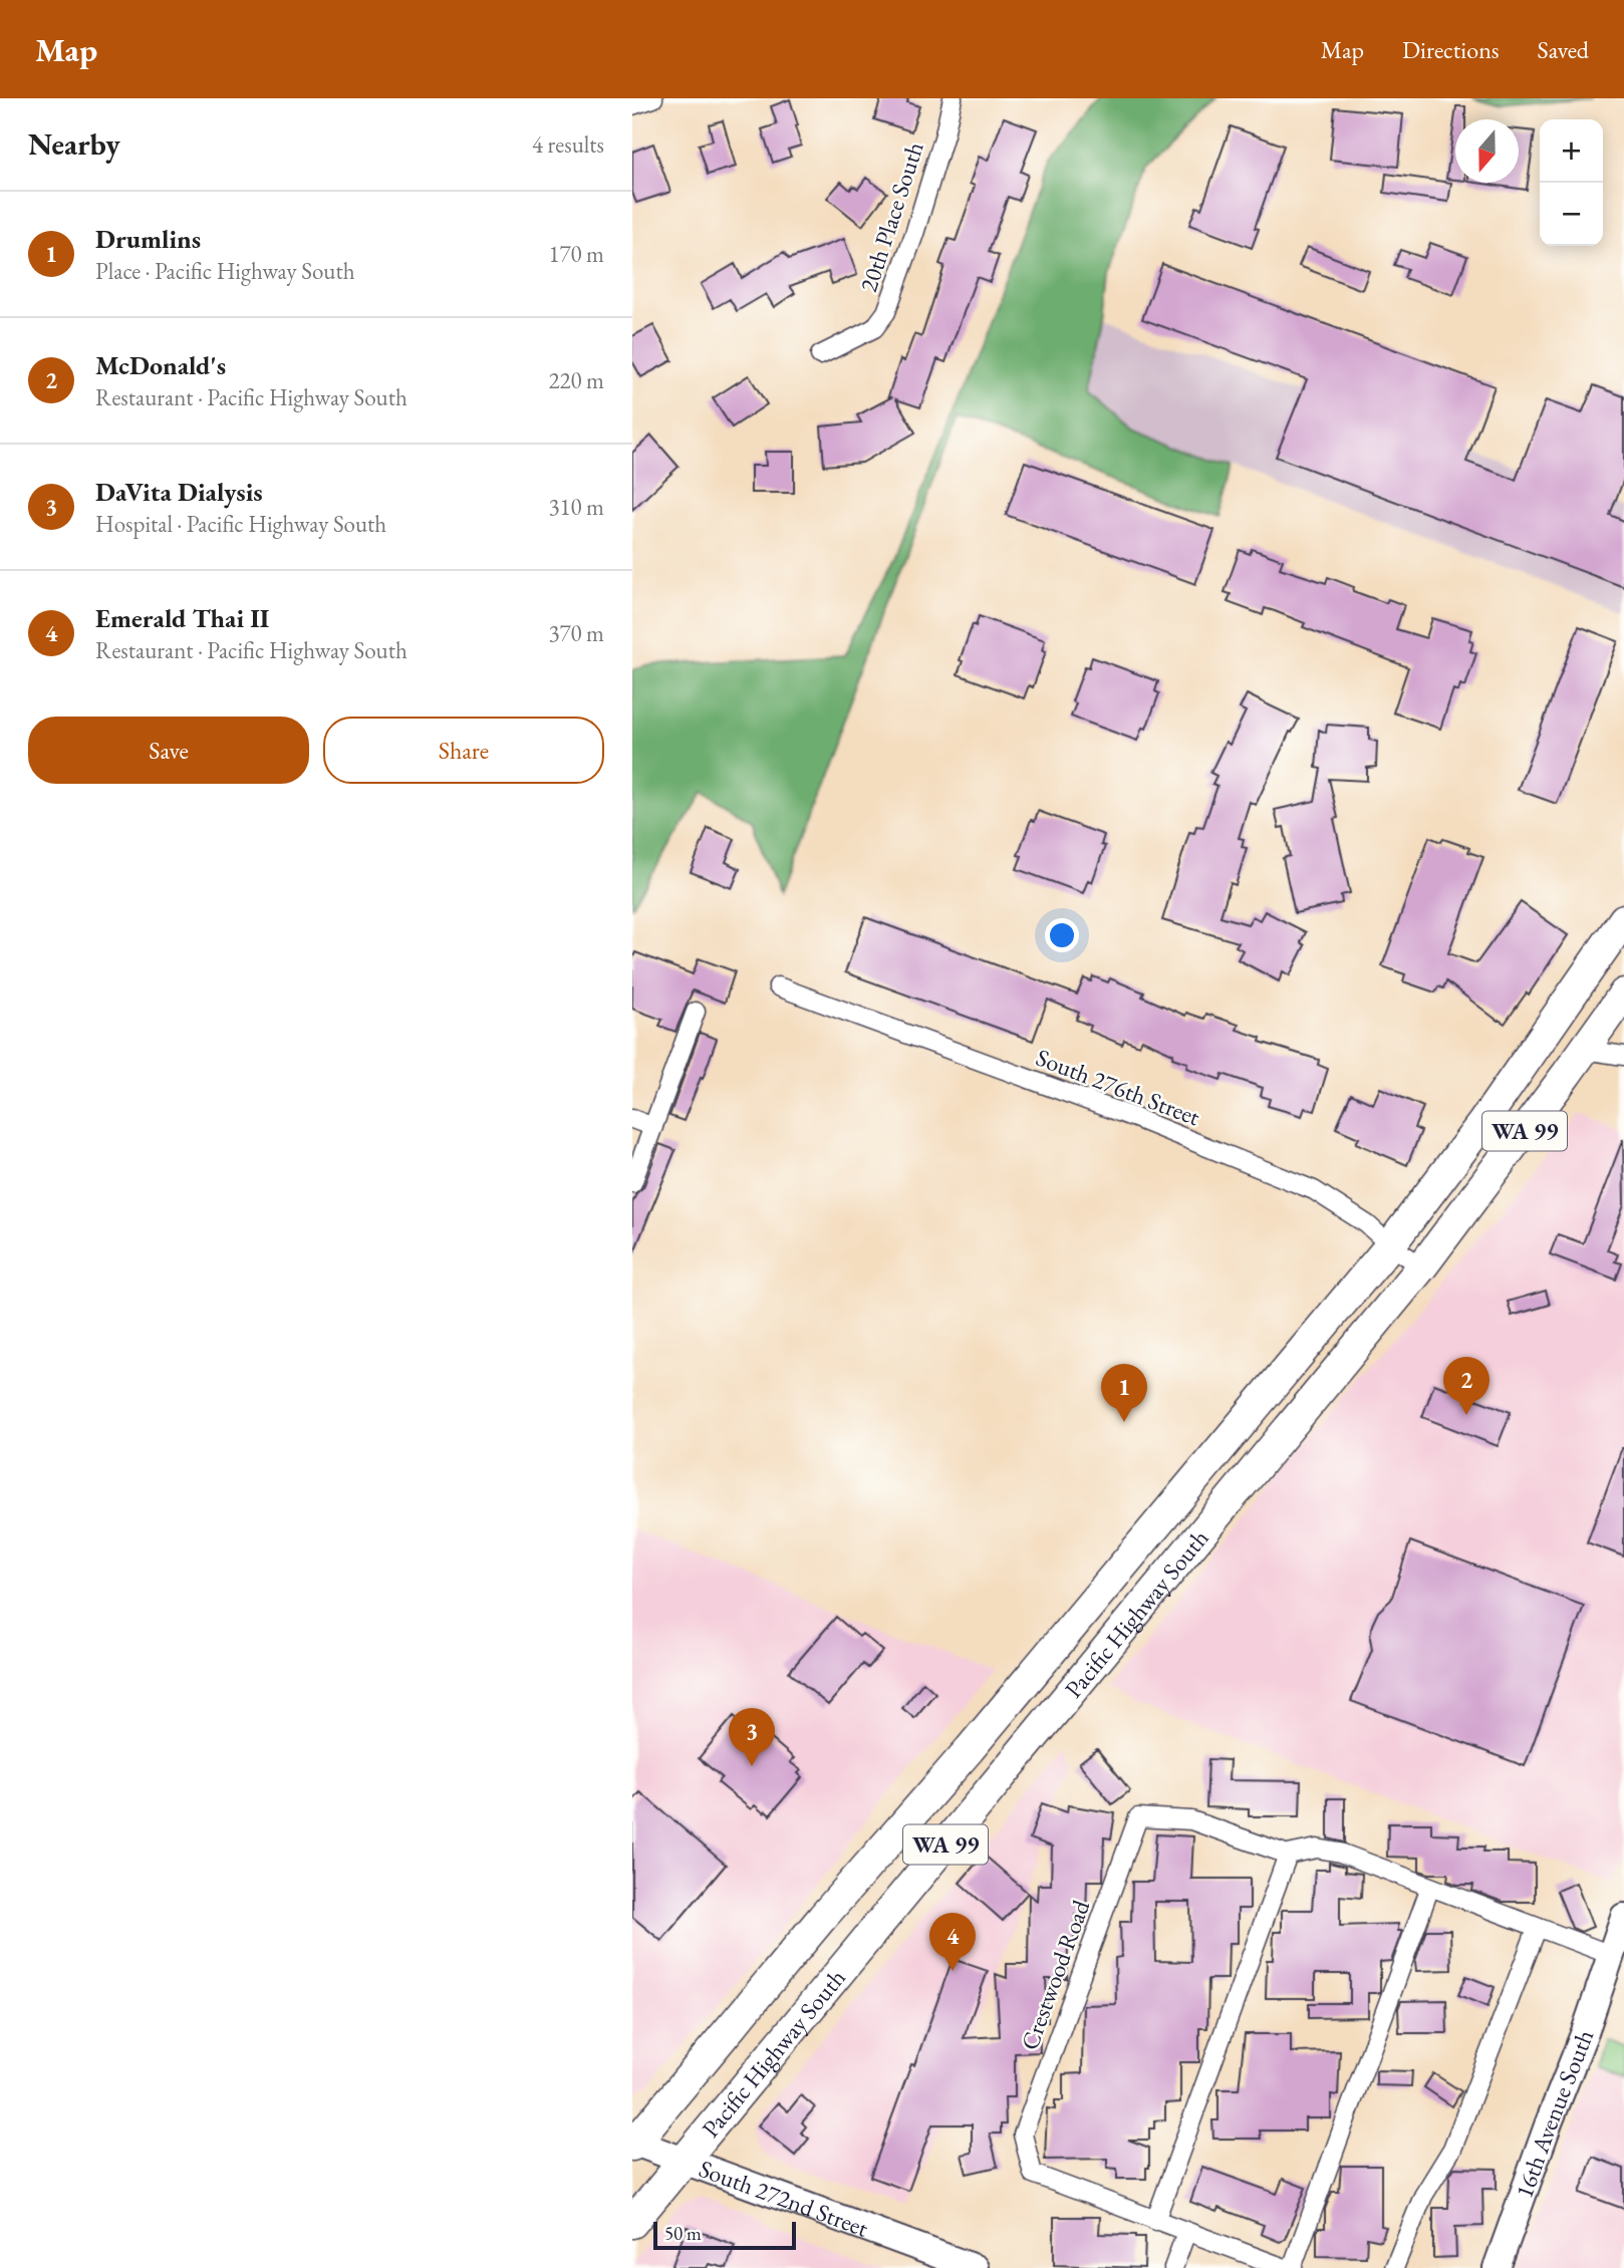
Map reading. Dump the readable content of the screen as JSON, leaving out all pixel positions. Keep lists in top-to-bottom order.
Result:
{
  "streets": {
    "main road": [
      "WA 99",
      "Pacific Highway South",
      "16th Avenue South",
      "South 272nd Street"
    ],
    "street": ["20th Place South", "South 276th Street", "Crestwood Road"]
  },
  "crossings": [
    ["South 276th Street", "Pacific Highway South"],
    ["Pacific Highway South", "South 272nd Street"],
    ["Crestwood Road", "16th Avenue South"]
  ],
  "scale_bar": "50 m",
  "north": "bottom",
  "page": {
    "header": "Map",
    "nav": ["Map", "Directions", "Saved"],
    "heading": ["Nearby", "4 results"],
    "map_buttons": ["+", "−"],
    "list": [
      {
        "mark": "1",
        "name": "Drumlins",
        "note": "Place · Pacific Highway South",
        "value": "170 m"
      },
      {
        "mark": "2",
        "name": "McDonald's",
        "note": "Restaurant · Pacific Highway South",
        "value": "220 m"
      },
      {
        "mark": "3",
        "name": "DaVita Dialysis",
        "note": "Hospital · Pacific Highway South",
        "value": "310 m"
      },
      {
        "mark": "4",
        "name": "Emerald Thai II",
        "note": "Restaurant · Pacific Highway South",
        "value": "370 m"
      }
    ],
    "buttons": ["Save", "Share"],
    "pins": [
      "2",
      "1",
      "3",
      "4"
    ],
    "scale": "50 m"
  }
}
